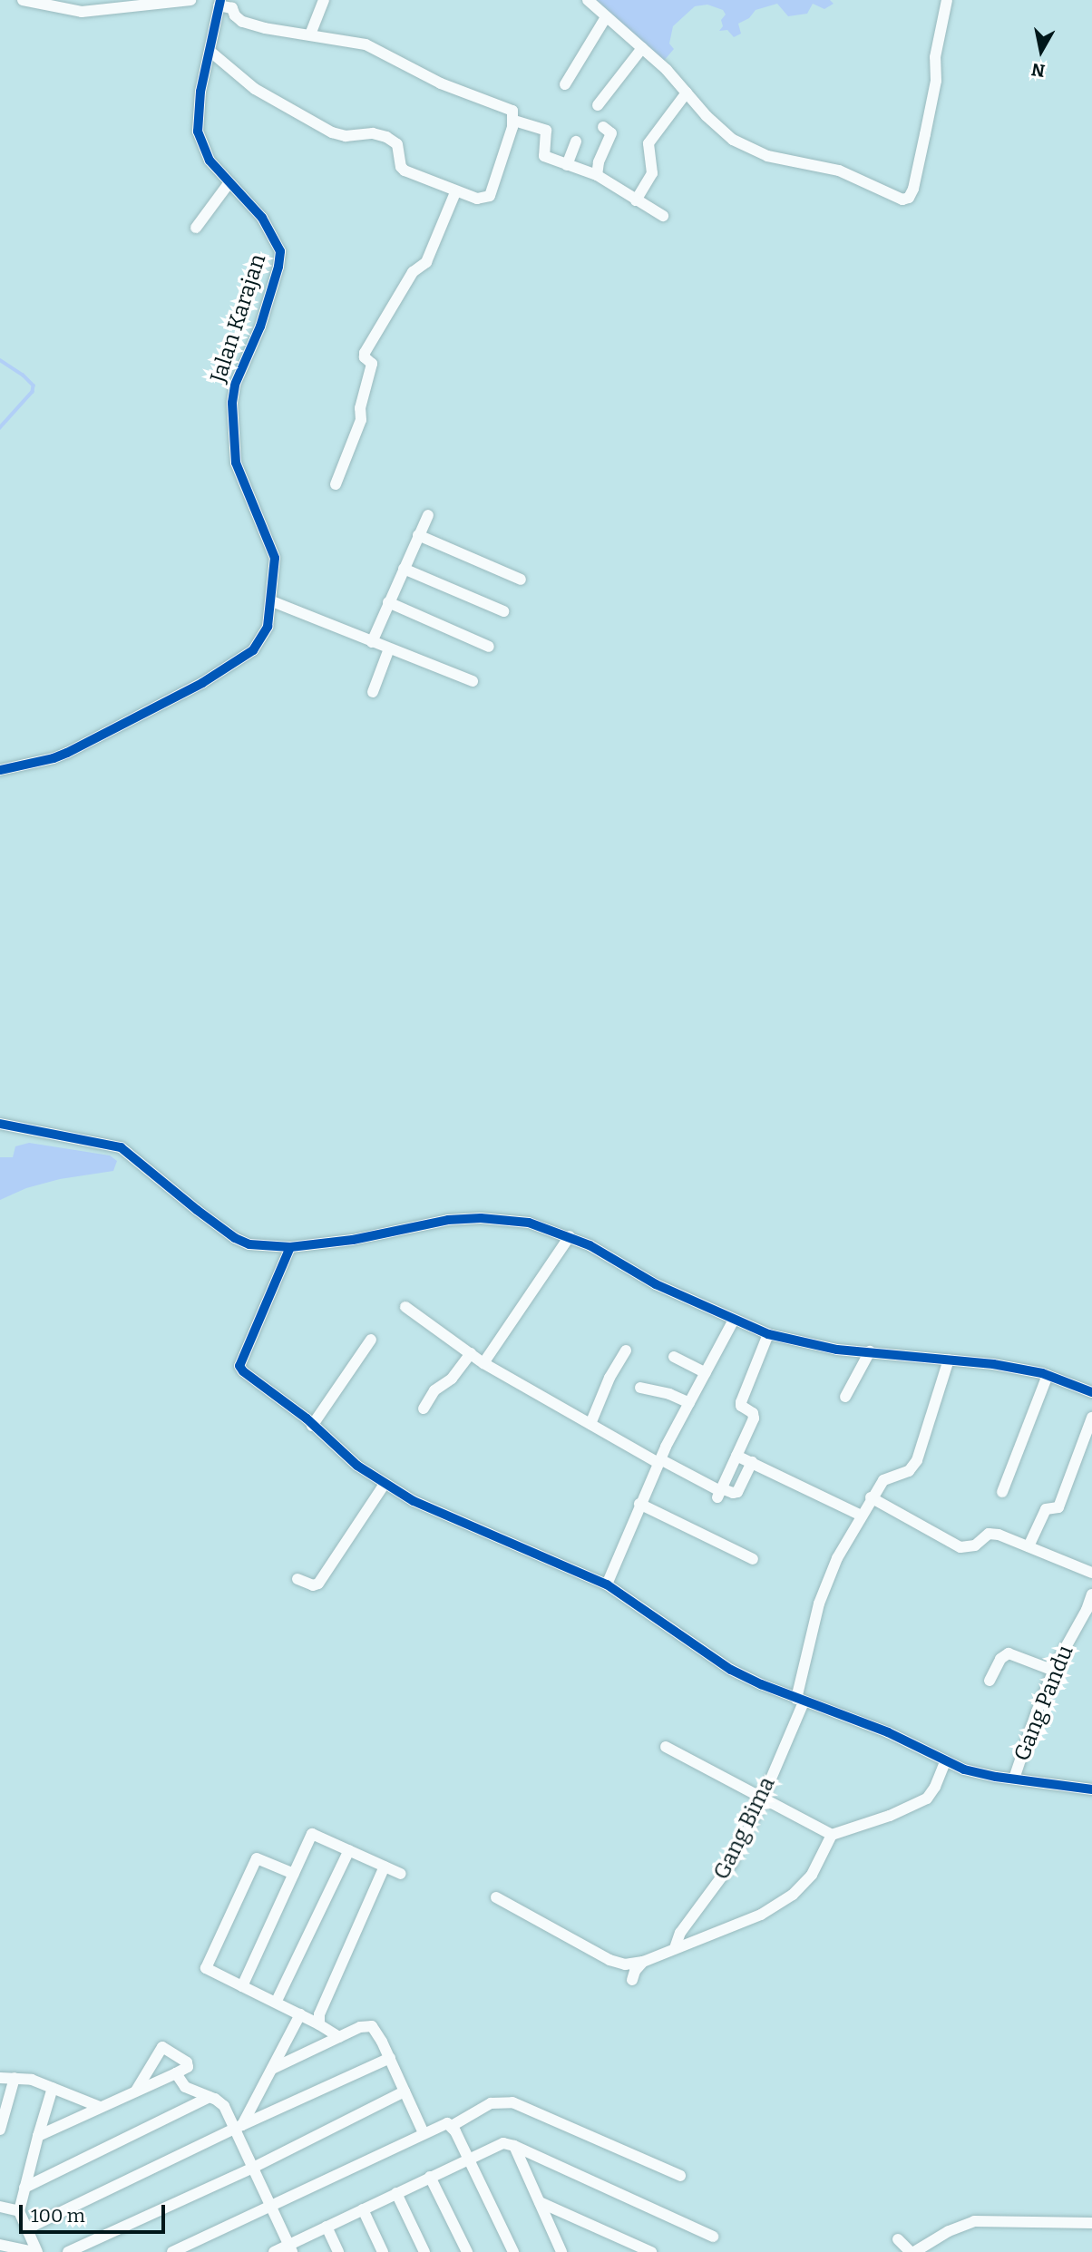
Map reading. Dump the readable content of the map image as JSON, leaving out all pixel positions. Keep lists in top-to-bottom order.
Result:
{
  "streets": {
    "street": ["Jalan Karajan", "Gang Pandu", "Gang Bima"]
  },
  "scale_bar": "100 m",
  "north": "bottom"
}
